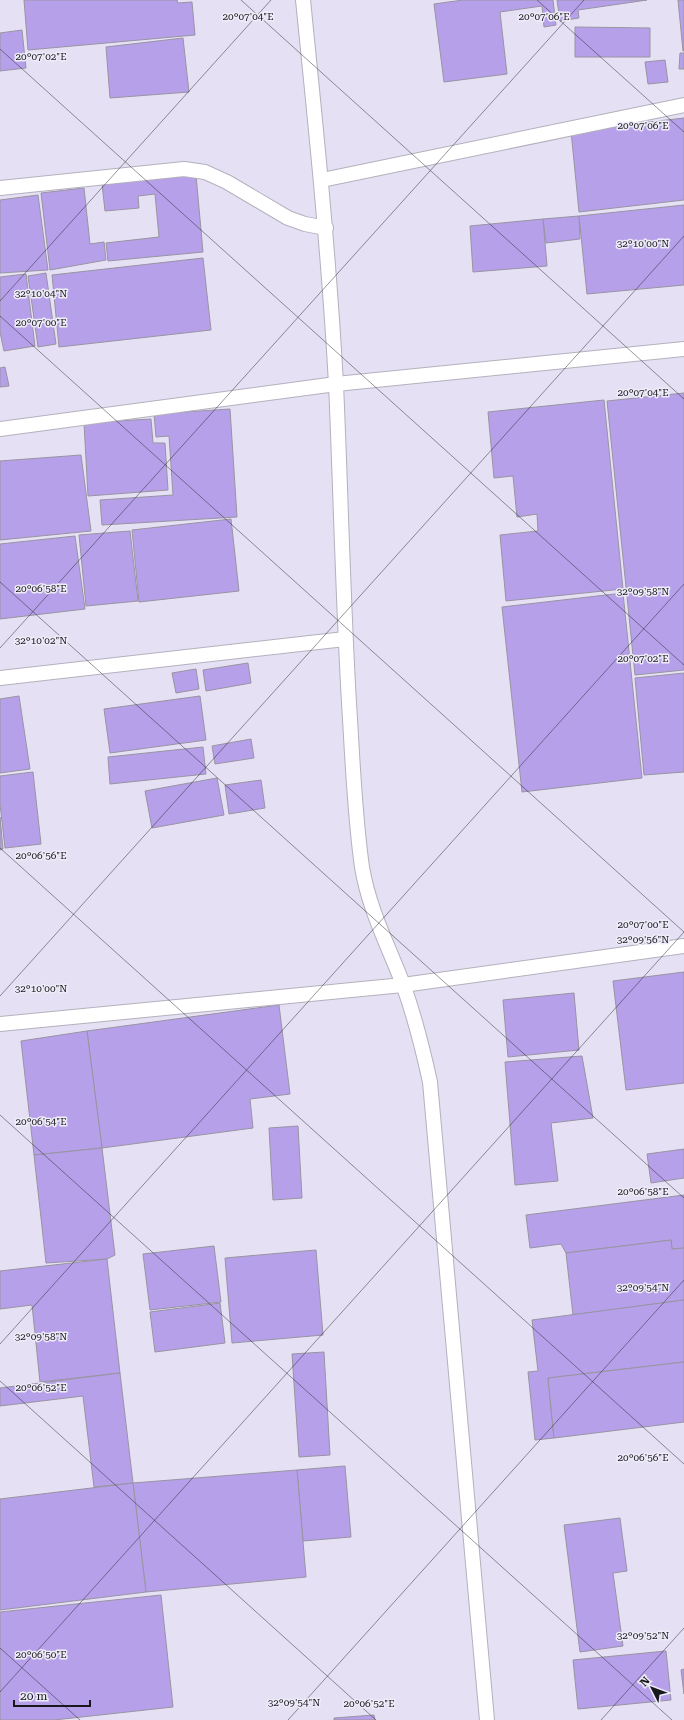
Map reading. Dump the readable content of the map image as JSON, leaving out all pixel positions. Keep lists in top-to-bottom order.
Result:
{
  "scale_bar": "20 m",
  "north": "top left",
  "coordinates": [
    "20°07'04\"E",
    "20°07'06\"E",
    "20°07'02\"E",
    "32°10'00\"N",
    "32°10'04\"N",
    "20°07'00\"E",
    "20°06'58\"E",
    "32°09'58\"N",
    "32°10'02\"N",
    "20°06'56\"E",
    "32°09'56\"N",
    "20°06'54\"E",
    "32°09'54\"N",
    "20°06'52\"E",
    "32°09'52\"N",
    "20°06'50\"E"
  ]
}
